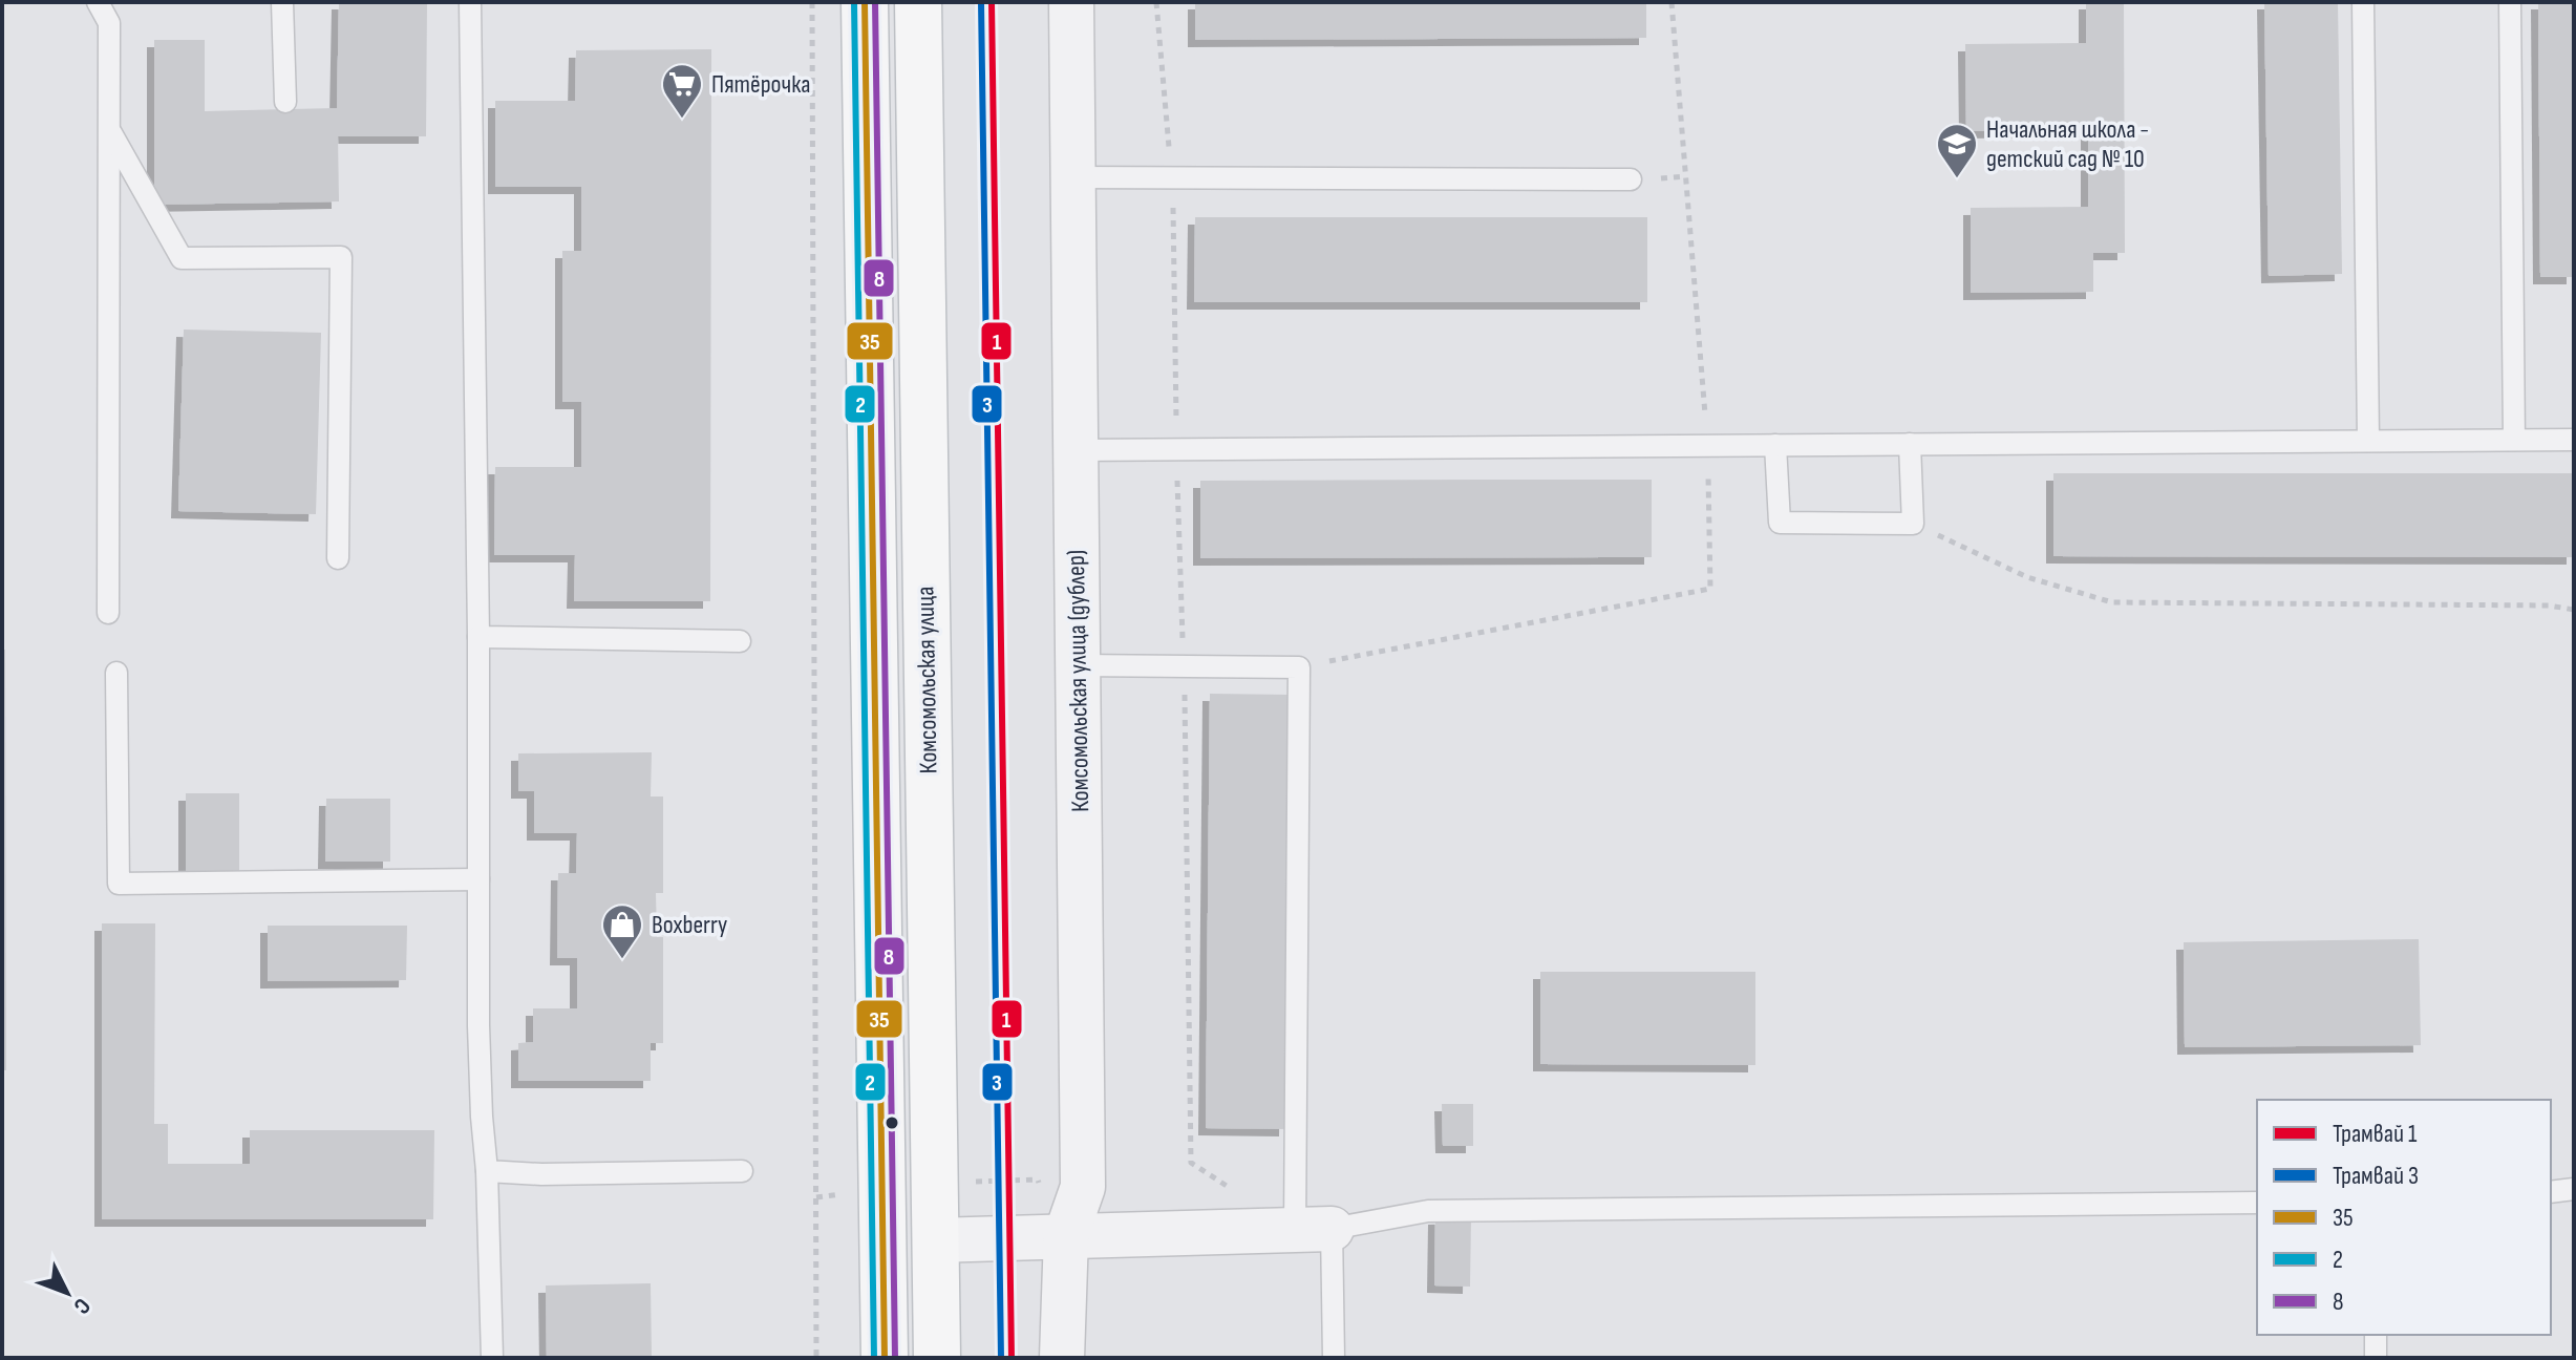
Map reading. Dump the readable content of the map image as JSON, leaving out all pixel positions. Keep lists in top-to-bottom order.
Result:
{
  "streets": {
    "main road": ["Комсомольская улица"],
    "street": ["Комсомольская улица (дублер)"]
  },
  "places": {
    "supermarket": ["Пятёрочка"],
    "school or university": ["Начальная школа - детский сад № 10"],
    "shop": ["Boxberry"]
  },
  "lines": [
    "tram line 1",
    "tram line 3",
    "transit line 35",
    "transit line 2",
    "transit line 8"
  ],
  "legend": [
    "Трамвай 1",
    "Трамвай 3",
    "35",
    "2",
    "8"
  ],
  "north": "bottom right"
}
